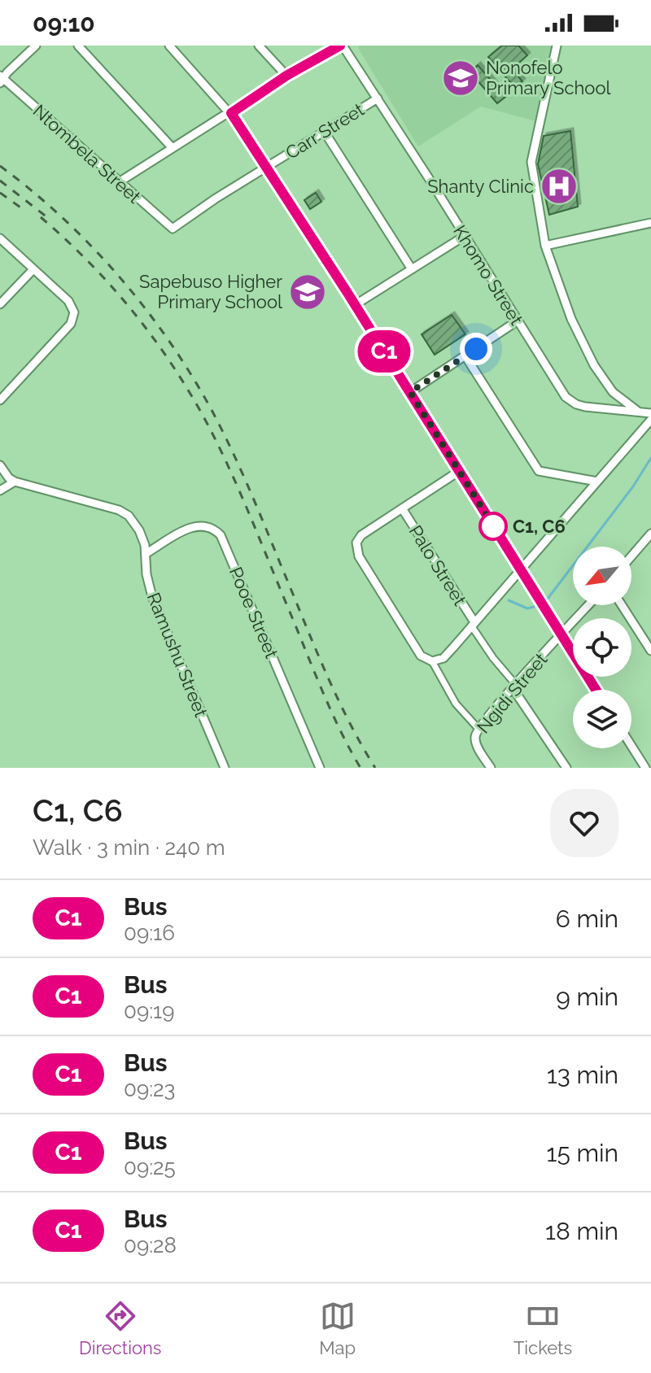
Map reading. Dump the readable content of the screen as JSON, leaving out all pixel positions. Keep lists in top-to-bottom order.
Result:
{
  "streets": {
    "street": [
      "Carr Street",
      "Ntombela Street",
      "Khomo Street",
      "Palo Street",
      "Pooe Street",
      "Ramushu Street",
      "Ngidi Street"
    ]
  },
  "crossings": [
    ["Carr Street", "Ntombela Street"],
    ["Carr Street", "Khomo Street"],
    ["Pooe Street", "Ramushu Street"]
  ],
  "places": {
    "school or university": ["Nonofelo Primary School", "Sapebuso Higher Primary School"],
    "hospital": ["Shanty Clinic"],
    "other": ["C1, C6"]
  },
  "lines": ["bus line C1"],
  "north": "bottom left",
  "page": {
    "status": "09:10",
    "on_map": "C1",
    "heading": ["C1, C6", "Walk · 3 min · 240 m"],
    "list": [
      {
        "mark": "C1",
        "name": "Bus",
        "note": "09:16",
        "value": "6 min"
      },
      {
        "mark": "C1",
        "name": "Bus",
        "note": "09:19",
        "value": "9 min"
      },
      {
        "mark": "C1",
        "name": "Bus",
        "note": "09:23",
        "value": "13 min"
      },
      {
        "mark": "C1",
        "name": "Bus",
        "note": "09:25",
        "value": "15 min"
      },
      {
        "mark": "C1",
        "name": "Bus",
        "note": "09:28",
        "value": "18 min"
      }
    ],
    "tabs": ["Directions", "Map", "Tickets"]
  }
}
